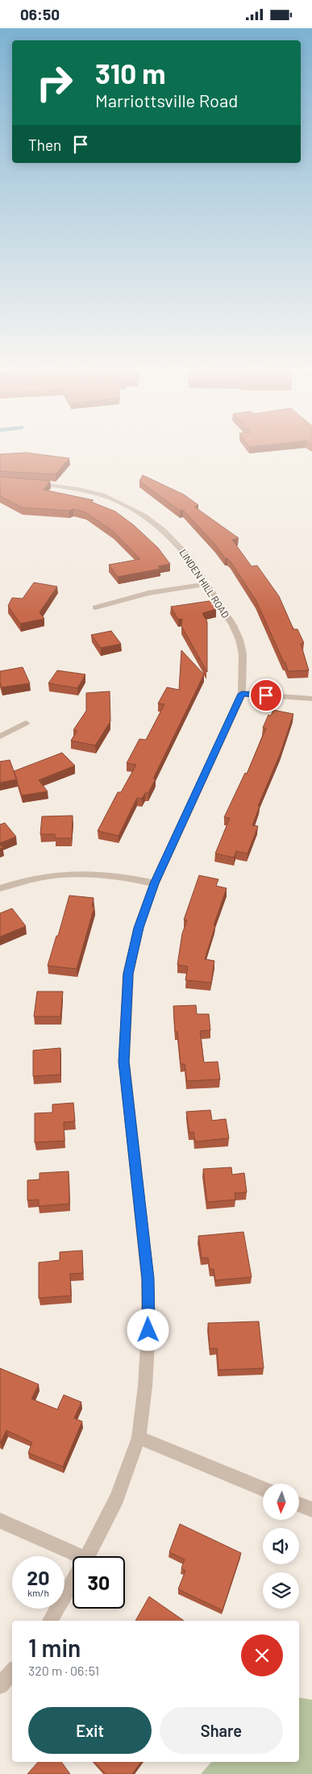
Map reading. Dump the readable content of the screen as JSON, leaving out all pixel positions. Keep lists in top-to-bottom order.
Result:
{
  "streets": {
    "street": ["LINDEN HILL ROAD"]
  },
  "north": "bottom",
  "page": {
    "status": "06:50",
    "turn": ["310 m", "Marriottsville Road"],
    "then": "Then",
    "speed": "20 km/h",
    "limit": "30",
    "heading": ["1 min", "320 m · 06:51"],
    "buttons": ["Exit", "Share"]
  }
}
